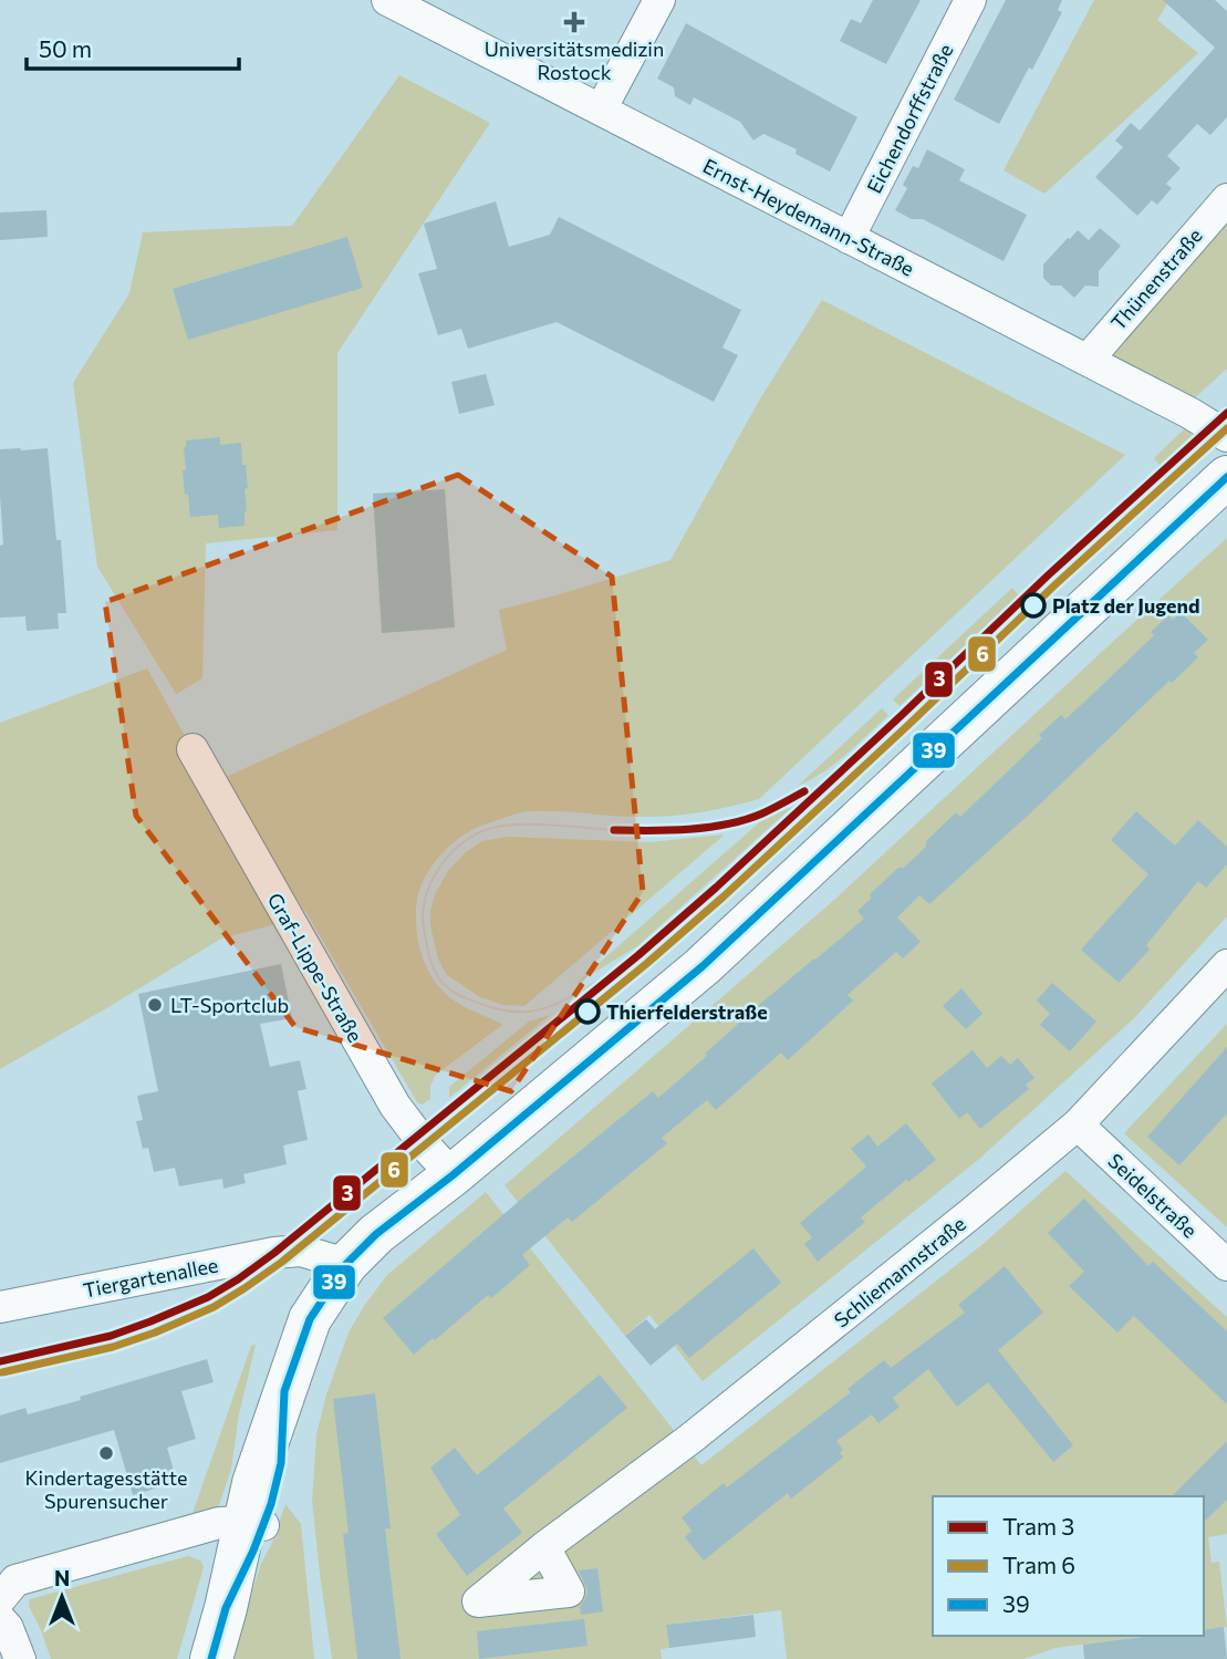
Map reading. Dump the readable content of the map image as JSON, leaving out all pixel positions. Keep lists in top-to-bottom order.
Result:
{
  "streets": {
    "street": [
      "Eichendorffstraße",
      "Ernst-Heydemann-Straße",
      "Thünenstraße",
      "Graf-Lippe-Straße",
      "Seidelstraße",
      "Schliemannstraße",
      "Tiergartenallee"
    ]
  },
  "crossings": [
    ["Eichendorffstraße", "Ernst-Heydemann-Straße"],
    ["Ernst-Heydemann-Straße", "Thünenstraße"],
    ["Seidelstraße", "Schliemannstraße"]
  ],
  "places": {
    "health": ["Universitätsmedizin Rostock"],
    "other": [
      "Platz der Jugend",
      "LT-Sportclub",
      "Thierfelderstraße",
      "Kindertagesstätte Spurensucher"
    ]
  },
  "lines": ["tram line 3", "tram line 6", "transit line 39"],
  "legend": ["Tram 3", "Tram 6", "39"],
  "scale_bar": "50 m",
  "north": "top"
}
